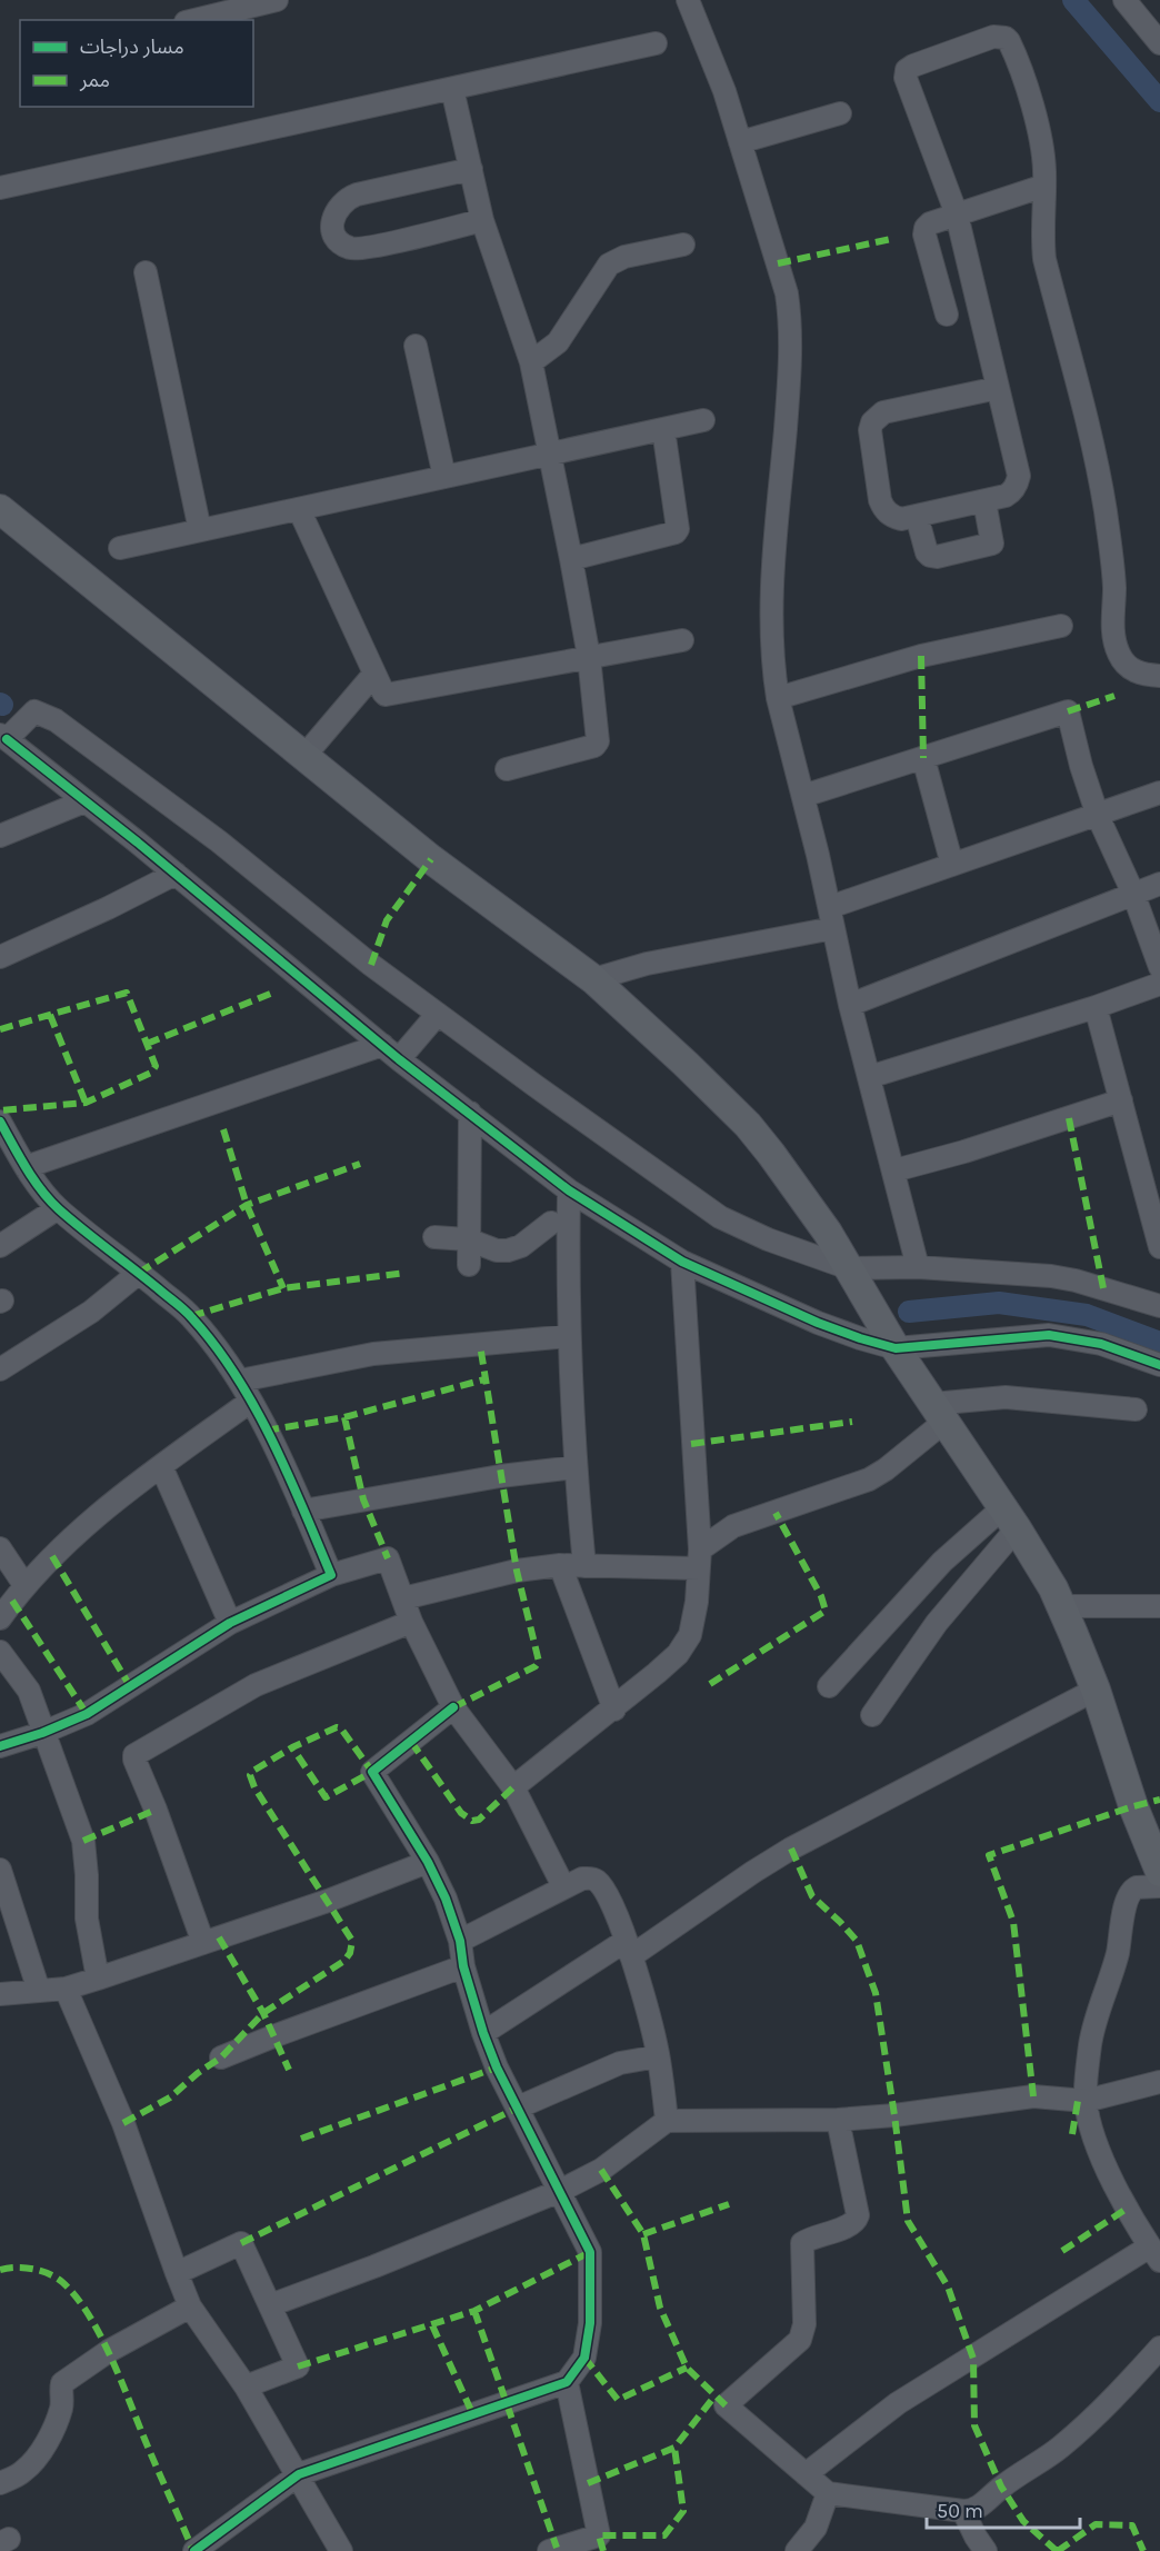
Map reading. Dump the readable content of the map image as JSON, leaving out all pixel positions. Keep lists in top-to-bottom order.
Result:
{
  "legend": ["مسار دراجات", "ممر"],
  "scale_bar": "50 m"
}
